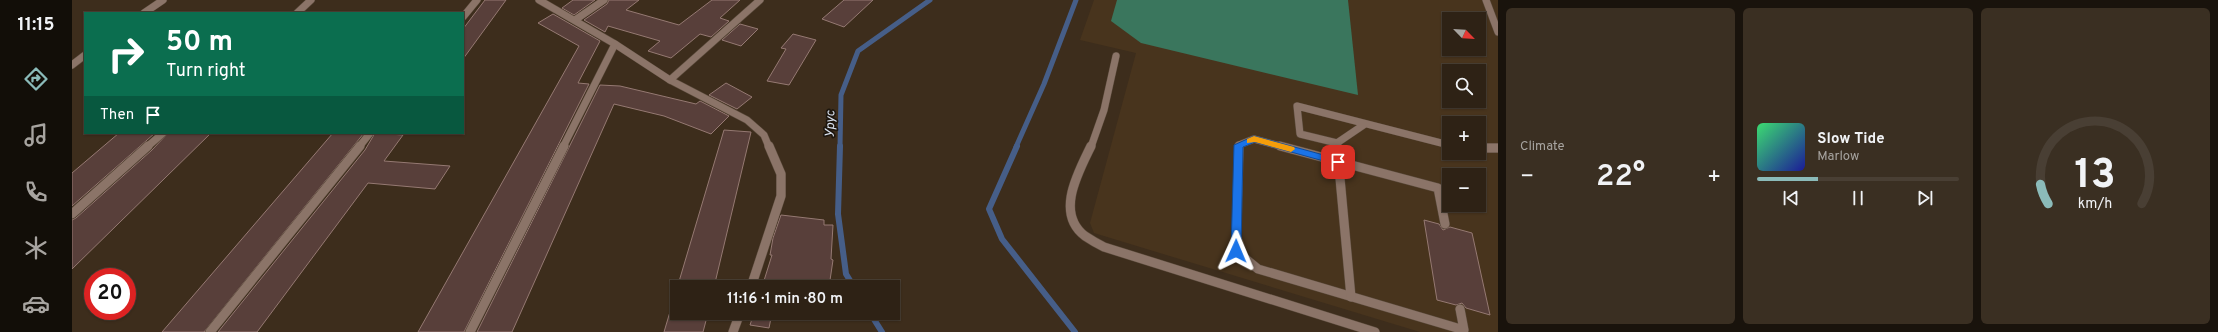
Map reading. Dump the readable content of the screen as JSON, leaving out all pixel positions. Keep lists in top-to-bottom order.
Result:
{
  "water": ["Урус"],
  "north": "bottom right",
  "page": {
    "tabs": "11:15",
    "tile": "Climate",
    "map_buttons": ["+", "−"],
    "turn": ["50 m", "Turn right"],
    "then": "Then",
    "song": ["Slow Tide", "Marlow"],
    "heat": ["−", "22°", "+"],
    "limit": "20",
    "trip": "11:16 · 1 min · 80 m",
    "gauge": ["13", "km/h"]
  }
}
